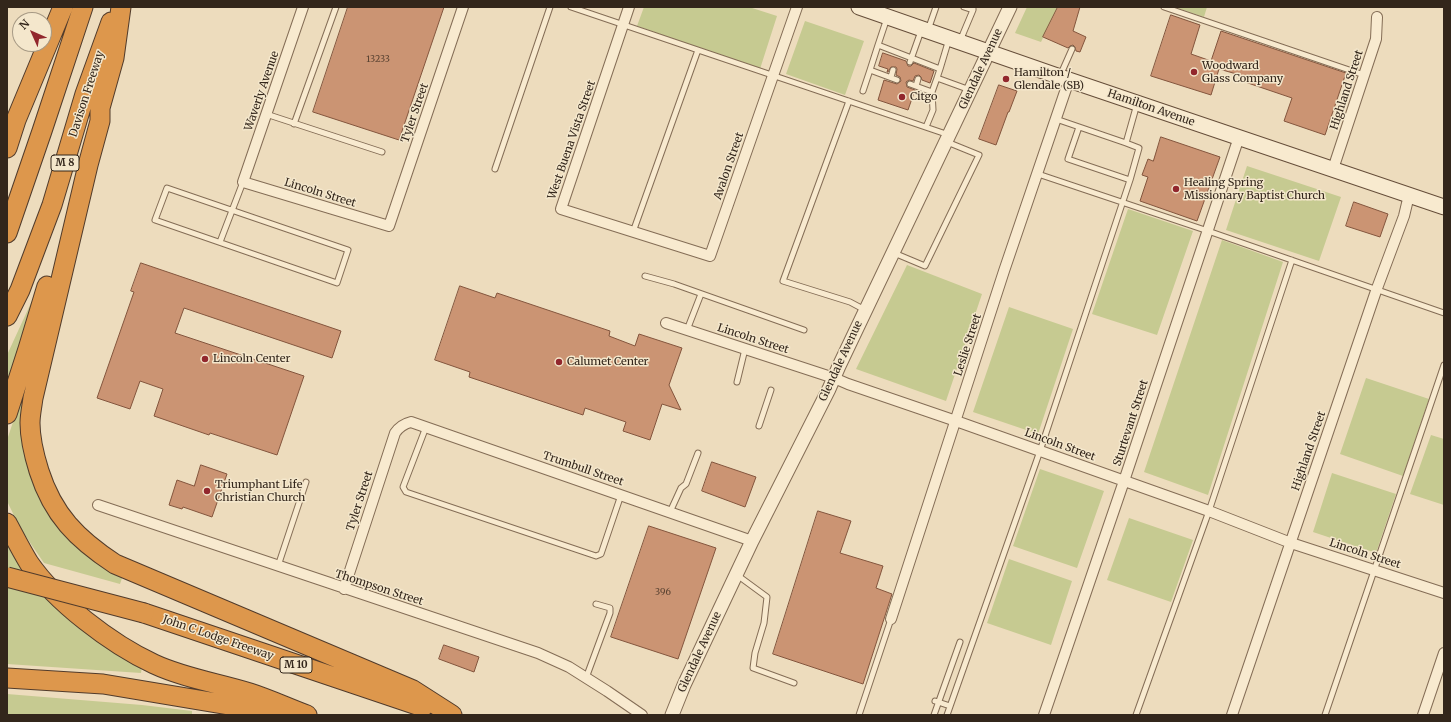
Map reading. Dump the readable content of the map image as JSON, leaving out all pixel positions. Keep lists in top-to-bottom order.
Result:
{
  "streets": {
    "highway": [
      "Davison Freeway",
      "M 8",
      "John C Lodge Freeway",
      "M 10"
    ],
    "main road": ["Hamilton Avenue"],
    "street": [
      "Glendale Avenue",
      "Highland Street",
      "Waverly Avenue",
      "Tyler Street",
      "West Buena Vista Street",
      "Avalon Street",
      "Lincoln Street",
      "Leslie Street",
      "Sturtevant Street",
      "Trumbull Street",
      "Thompson Street"
    ]
  },
  "crossings": [
    ["Glendale Avenue", "Hamilton Avenue"],
    ["Glendale Avenue", "Lincoln Street"],
    ["Glendale Avenue", "Trumbull Street"],
    ["Highland Street", "Hamilton Avenue"],
    ["Highland Street", "Lincoln Street"],
    ["Waverly Avenue", "Lincoln Street"],
    ["Hamilton Avenue", "Leslie Street"],
    ["Hamilton Avenue", "Sturtevant Street"],
    ["Tyler Street", "Lincoln Street"],
    ["Tyler Street", "Trumbull Street"],
    ["Tyler Street", "Thompson Street"],
    ["West Buena Vista Street", "Avalon Street"],
    ["Lincoln Street", "Leslie Street"],
    ["Lincoln Street", "Sturtevant Street"]
  ],
  "places": [
    "Woodward Glass Company",
    "Hamilton / Glendale (SB)",
    "Citgo",
    "Healing Spring Missionary Baptist Church",
    "Lincoln Center",
    "Calumet Center",
    "Triumphant Life Christian Church"
  ],
  "house_numbers": ["13233", "396"],
  "north": "top left"
}
